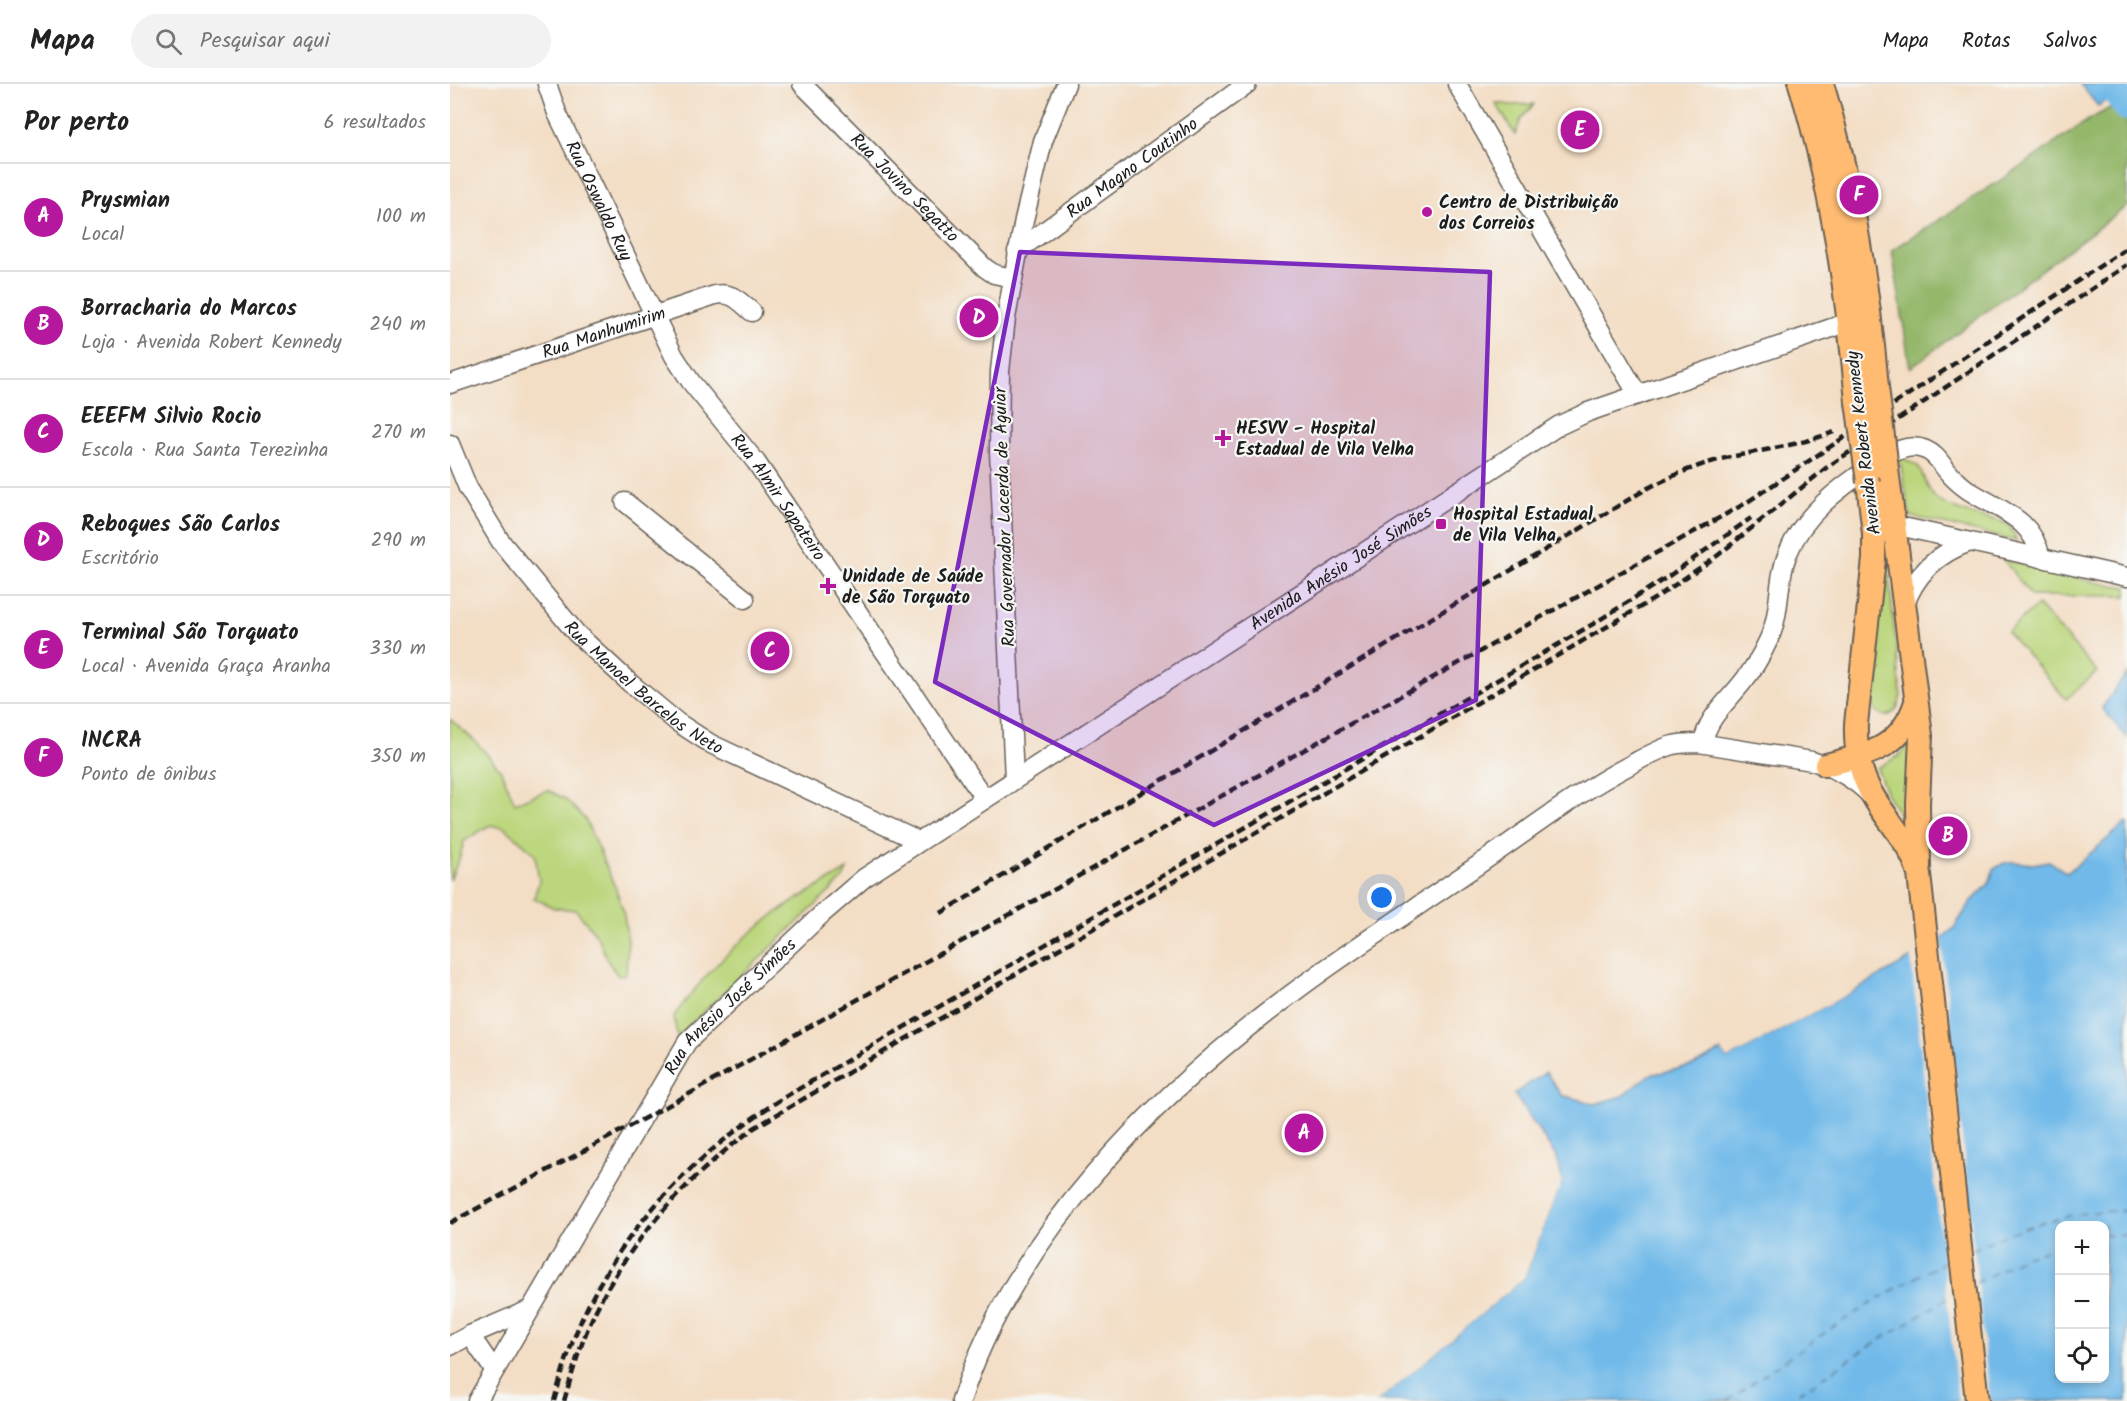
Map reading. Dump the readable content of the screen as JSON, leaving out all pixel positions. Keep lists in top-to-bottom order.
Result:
{
  "streets": {
    "main road": ["Avenida Robert Kennedy"],
    "street": [
      "Rua Magno Coutinho",
      "Rua Jovino Segatto",
      "Rua Oswaldo Ruy",
      "Rua Manhumirim",
      "Rua Almir Sapateiro",
      "Rua Governador Lacerda de Aguiar",
      "Avenida Anésio José Simões",
      "Rua Manoel Barcelos Neto",
      "Rua Anésio José Simões"
    ]
  },
  "crossings": [
    ["Rua Magno Coutinho", "Rua Governador Lacerda de Aguiar"],
    ["Rua Jovino Segatto", "Rua Governador Lacerda de Aguiar"],
    ["Rua Oswaldo Ruy", "Rua Manhumirim"],
    ["Rua Oswaldo Ruy", "Rua Almir Sapateiro"],
    ["Rua Manhumirim", "Rua Almir Sapateiro"],
    ["Avenida Robert Kennedy", "Avenida Anésio José Simões"],
    ["Rua Almir Sapateiro", "Rua Anésio José Simões"],
    ["Rua Governador Lacerda de Aguiar", "Avenida Anésio José Simões"],
    ["Rua Governador Lacerda de Aguiar", "Rua Anésio José Simões"],
    ["Avenida Anésio José Simões", "Rua Anésio José Simões"],
    ["Rua Manoel Barcelos Neto", "Rua Anésio José Simões"]
  ],
  "places": {
    "other": ["Centro de Distribuição dos Correios"],
    "health": ["HESVV - Hospital Estadual de Vila Velha", "Unidade de Saúde de São Torquato"],
    "transit": ["Hospital Estadual de Vila Velha"]
  },
  "page": {
    "header": "Mapa",
    "search": "Pesquisar aqui",
    "nav": ["Mapa", "Rotas", "Salvos"],
    "heading": ["Por perto", "6 resultados"],
    "pins": [
      "E",
      "F",
      "D",
      "C",
      "B",
      "A"
    ],
    "list": [
      {
        "mark": "A",
        "name": "Prysmian",
        "note": "Local",
        "value": "100 m"
      },
      {
        "mark": "B",
        "name": "Borracharia do Marcos",
        "note": "Loja · Avenida Robert Kennedy",
        "value": "240 m"
      },
      {
        "mark": "C",
        "name": "EEEFM Silvio Rocio",
        "note": "Escola · Rua Santa Terezinha",
        "value": "270 m"
      },
      {
        "mark": "D",
        "name": "Reboques São Carlos",
        "note": "Escritório",
        "value": "290 m"
      },
      {
        "mark": "E",
        "name": "Terminal São Torquato",
        "note": "Local · Avenida Graça Aranha",
        "value": "330 m"
      },
      {
        "mark": "F",
        "name": "INCRA",
        "note": "Ponto de ônibus",
        "value": "350 m"
      }
    ],
    "map_buttons": ["+", "−"]
  }
}
